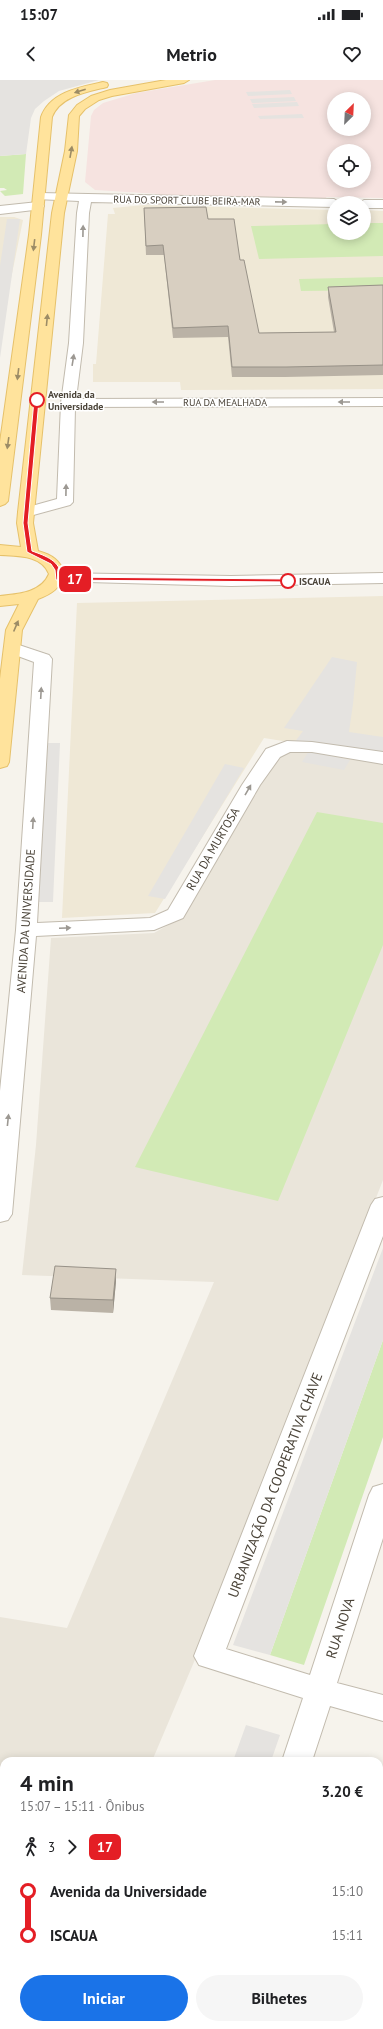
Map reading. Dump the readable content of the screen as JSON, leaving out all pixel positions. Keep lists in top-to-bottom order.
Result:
{
  "streets": {
    "street": [
      "RUA DO SPORT CLUBE BEIRA-MAR",
      "RUA DA MEALHADA",
      "RUA DA MURTOSA",
      "AVENIDA DA UNIVERSIDADE",
      "URBANIZAÇÃO DA COOPERATIVA CHAVE",
      "RUA NOVA"
    ]
  },
  "crossings": [
    ["RUA DA MURTOSA", "AVENIDA DA UNIVERSIDADE"],
    ["URBANIZAÇÃO DA COOPERATIVA CHAVE", "RUA NOVA"]
  ],
  "one_way": ["RUA DO SPORT CLUBE BEIRA-MAR", "AVENIDA DA UNIVERSIDADE"],
  "places": ["Avenida da Universidade", "ISCAUA"],
  "lines": ["bus line 17"],
  "north": "top right",
  "page": {
    "status": "15:07",
    "header": "Metrio",
    "on_map": "17",
    "heading": ["4 min", "15:07 – 15:11 · Ônibus", "3.20 €"],
    "legs": ["3", "17"],
    "list": [
      {
        "name": "Avenida da Universidade",
        "value": "15:10"
      },
      {
        "name": "ISCAUA",
        "value": "15:11"
      }
    ],
    "buttons": ["Iniciar", "Bilhetes"]
  }
}
